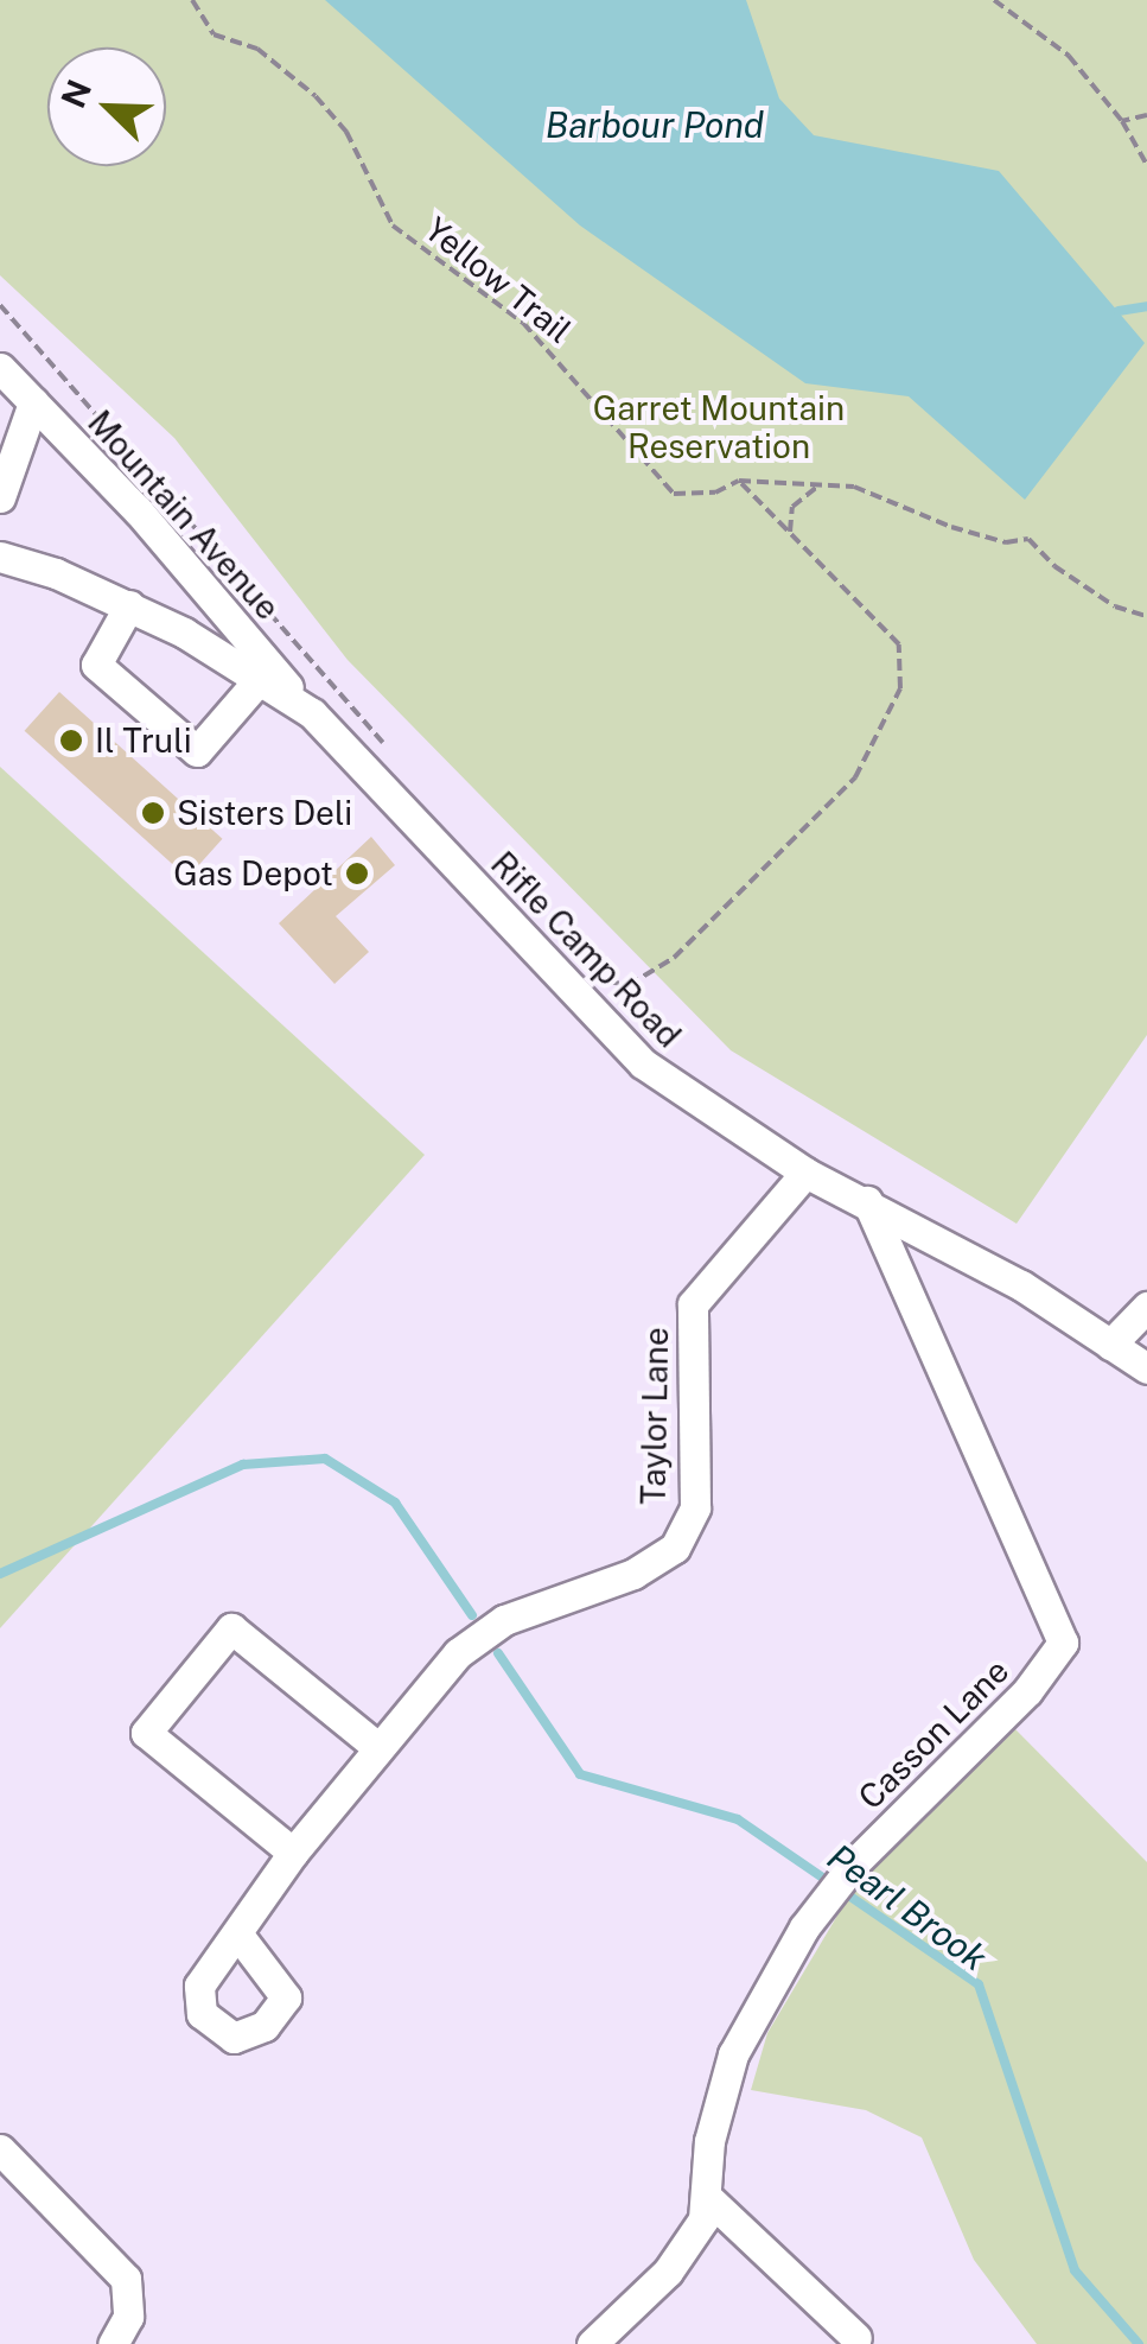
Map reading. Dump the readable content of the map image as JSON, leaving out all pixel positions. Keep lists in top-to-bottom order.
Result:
{
  "streets": {
    "street": [
      "Mountain Avenue",
      "Rifle Camp Road",
      "Taylor Lane",
      "Casson Lane"
    ],
    "path": ["Yellow Trail"]
  },
  "crossings": [
    ["Mountain Avenue", "Rifle Camp Road"],
    ["Rifle Camp Road", "Taylor Lane"],
    ["Rifle Camp Road", "Casson Lane"]
  ],
  "water": ["Barbour Pond", "Pearl Brook"],
  "parks": ["Garret Mountain Reservation"],
  "places": ["Il Truli", "Sisters Deli", "Gas Depot"],
  "north": "top left"
}
